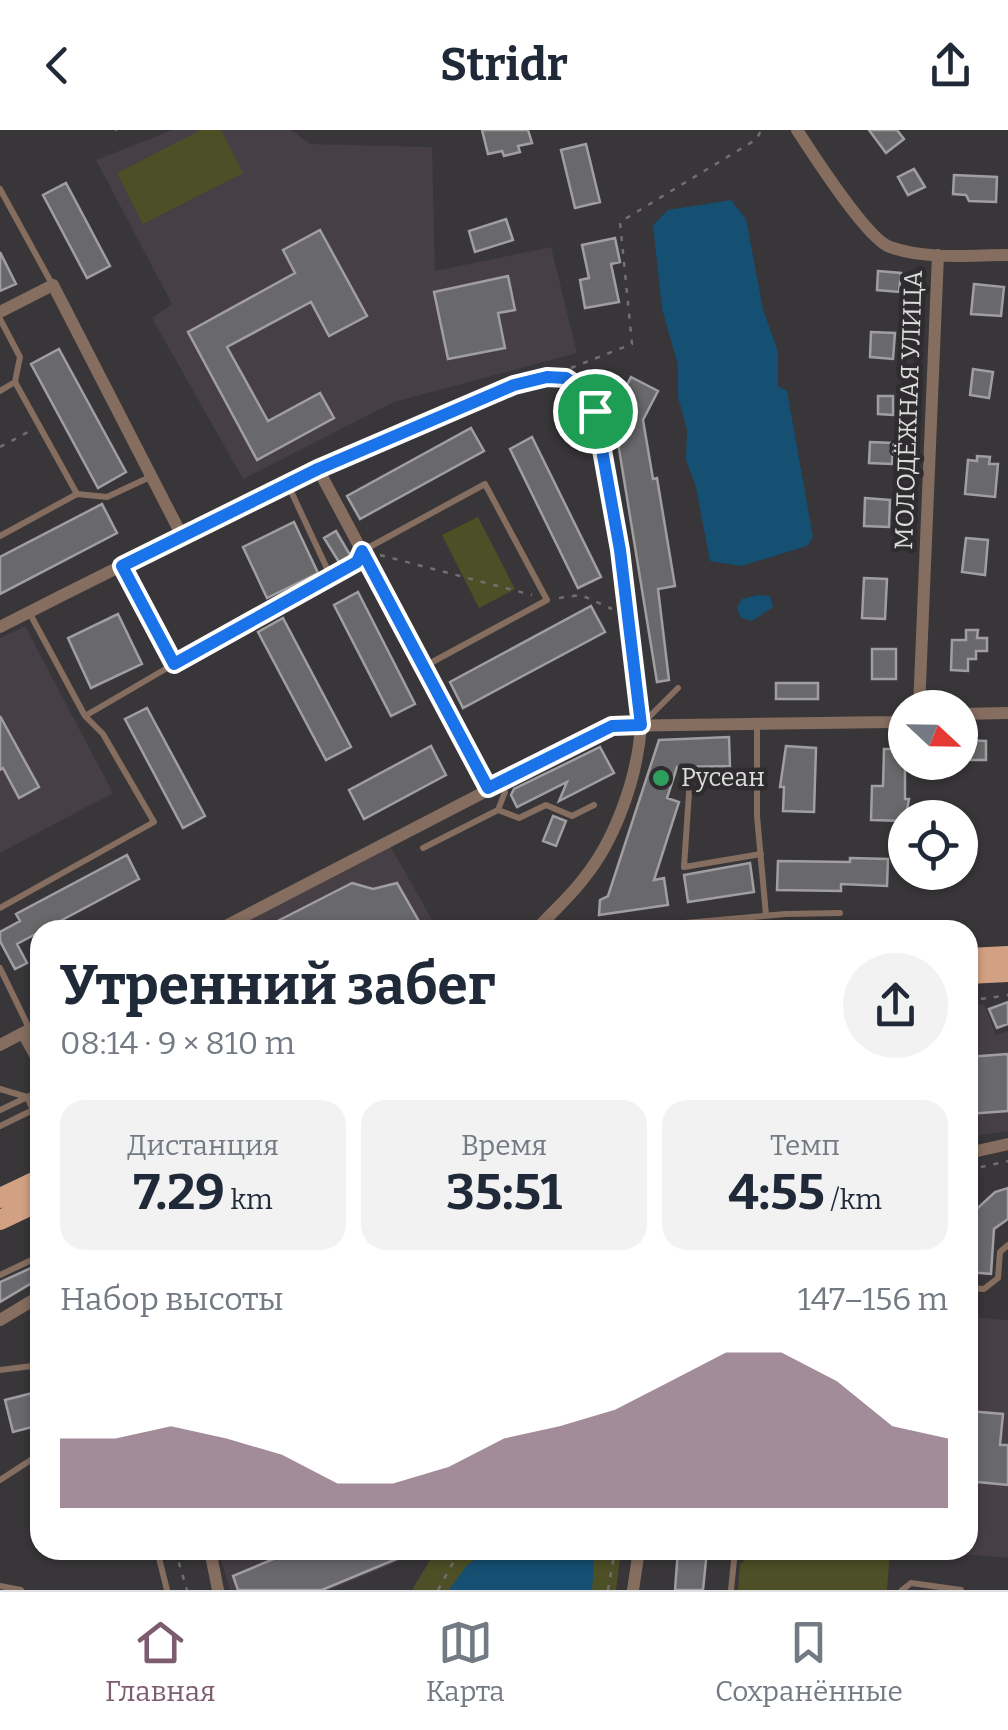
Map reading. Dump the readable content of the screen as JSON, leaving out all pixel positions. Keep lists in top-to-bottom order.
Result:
{
  "streets": {
    "street": ["МОЛОДЁЖНАЯ УЛИЦА"]
  },
  "places": ["Русеан"],
  "north": "right",
  "page": {
    "header": "Stridr",
    "heading": ["Утренний забег", "08:14 · 9 × 810 m"],
    "stats": [
      ["Дистанция", "7.29 km"],
      ["Время", "35:51"],
      ["Темп", "4:55 /km"]
    ],
    "chart": ["Набор высоты", "147–156 m"],
    "tabs": ["Главная", "Карта", "Сохранённые"]
  }
}
